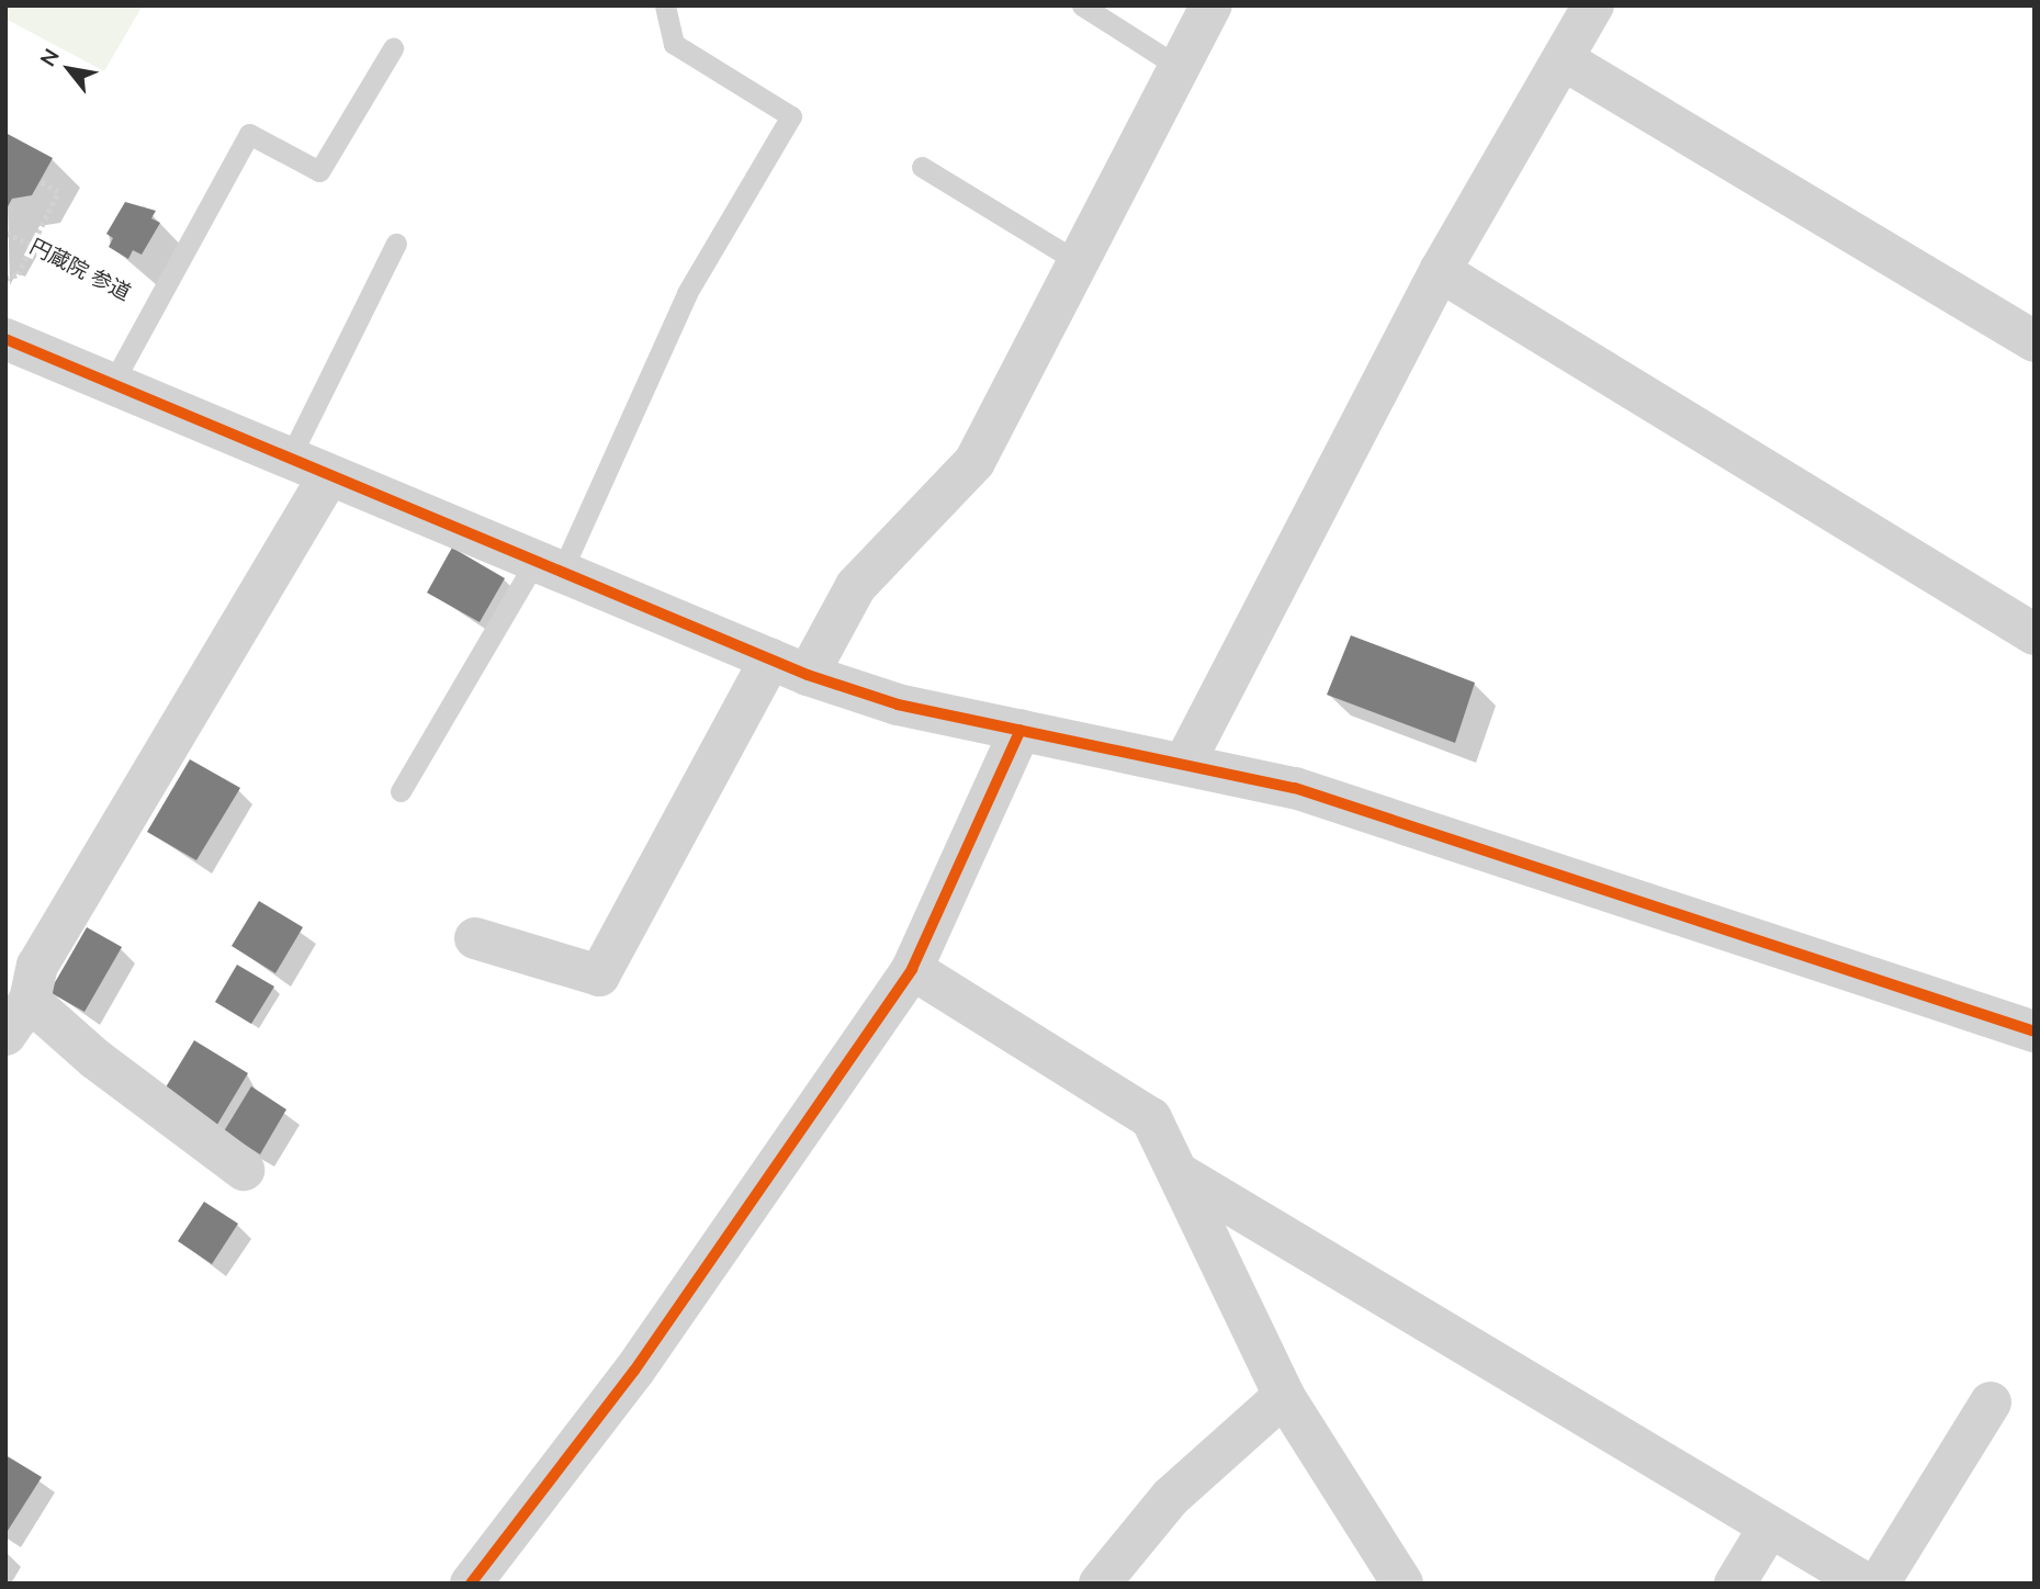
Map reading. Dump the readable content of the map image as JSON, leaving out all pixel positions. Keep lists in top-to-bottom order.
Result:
{
  "streets": {
    "path": ["円蔵院 参道"]
  },
  "north": "top left"
}
